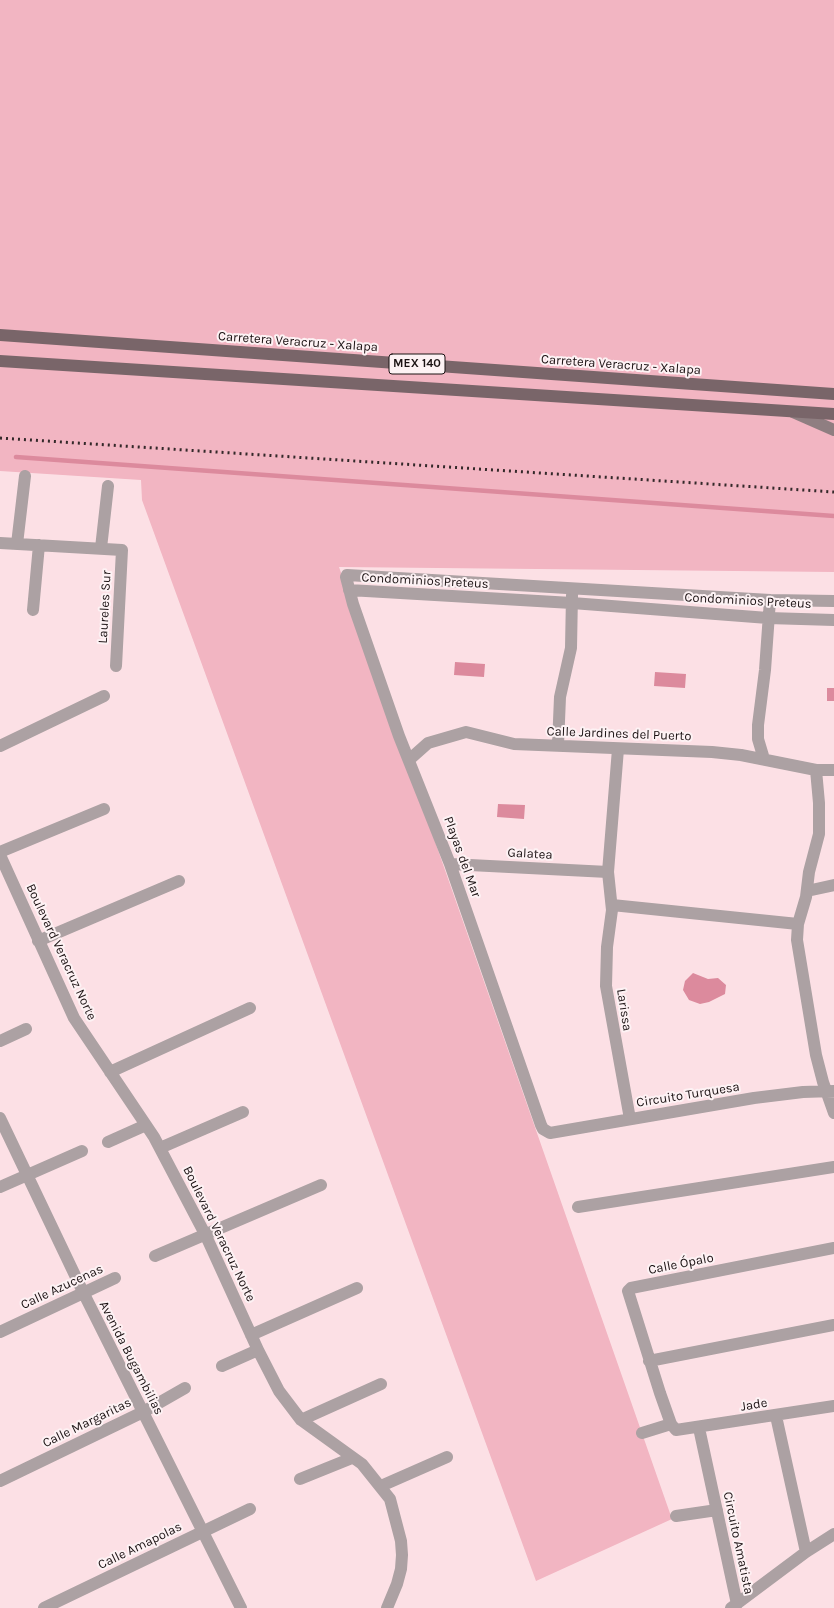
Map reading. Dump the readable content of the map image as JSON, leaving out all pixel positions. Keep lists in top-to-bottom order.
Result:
{
  "streets": {
    "main road": ["Carretera Veracruz - Xalapa", "MEX 140"],
    "street": [
      "Condominios Preteus",
      "Laureles Sur",
      "Calle Jardines del Puerto",
      "Galatea",
      "Playas del Mar",
      "Boulevard Veracruz Norte",
      "Larissa",
      "Circuito Turquesa",
      "Calle Ópalo",
      "Calle Azucenas",
      "Avenida Bugambilias",
      "Jade",
      "Calle Margaritas",
      "Circuito Amatista",
      "Calle Amapolas"
    ]
  },
  "crossings": [
    ["Condominios Preteus", "Playas del Mar"],
    ["Calle Jardines del Puerto", "Playas del Mar"],
    ["Calle Jardines del Puerto", "Larissa"],
    ["Galatea", "Playas del Mar"],
    ["Galatea", "Larissa"],
    ["Playas del Mar", "Circuito Turquesa"],
    ["Larissa", "Circuito Turquesa"],
    ["Calle Ópalo", "Jade"],
    ["Calle Azucenas", "Avenida Bugambilias"],
    ["Avenida Bugambilias", "Calle Margaritas"],
    ["Avenida Bugambilias", "Calle Amapolas"],
    ["Jade", "Circuito Amatista"]
  ]
}
